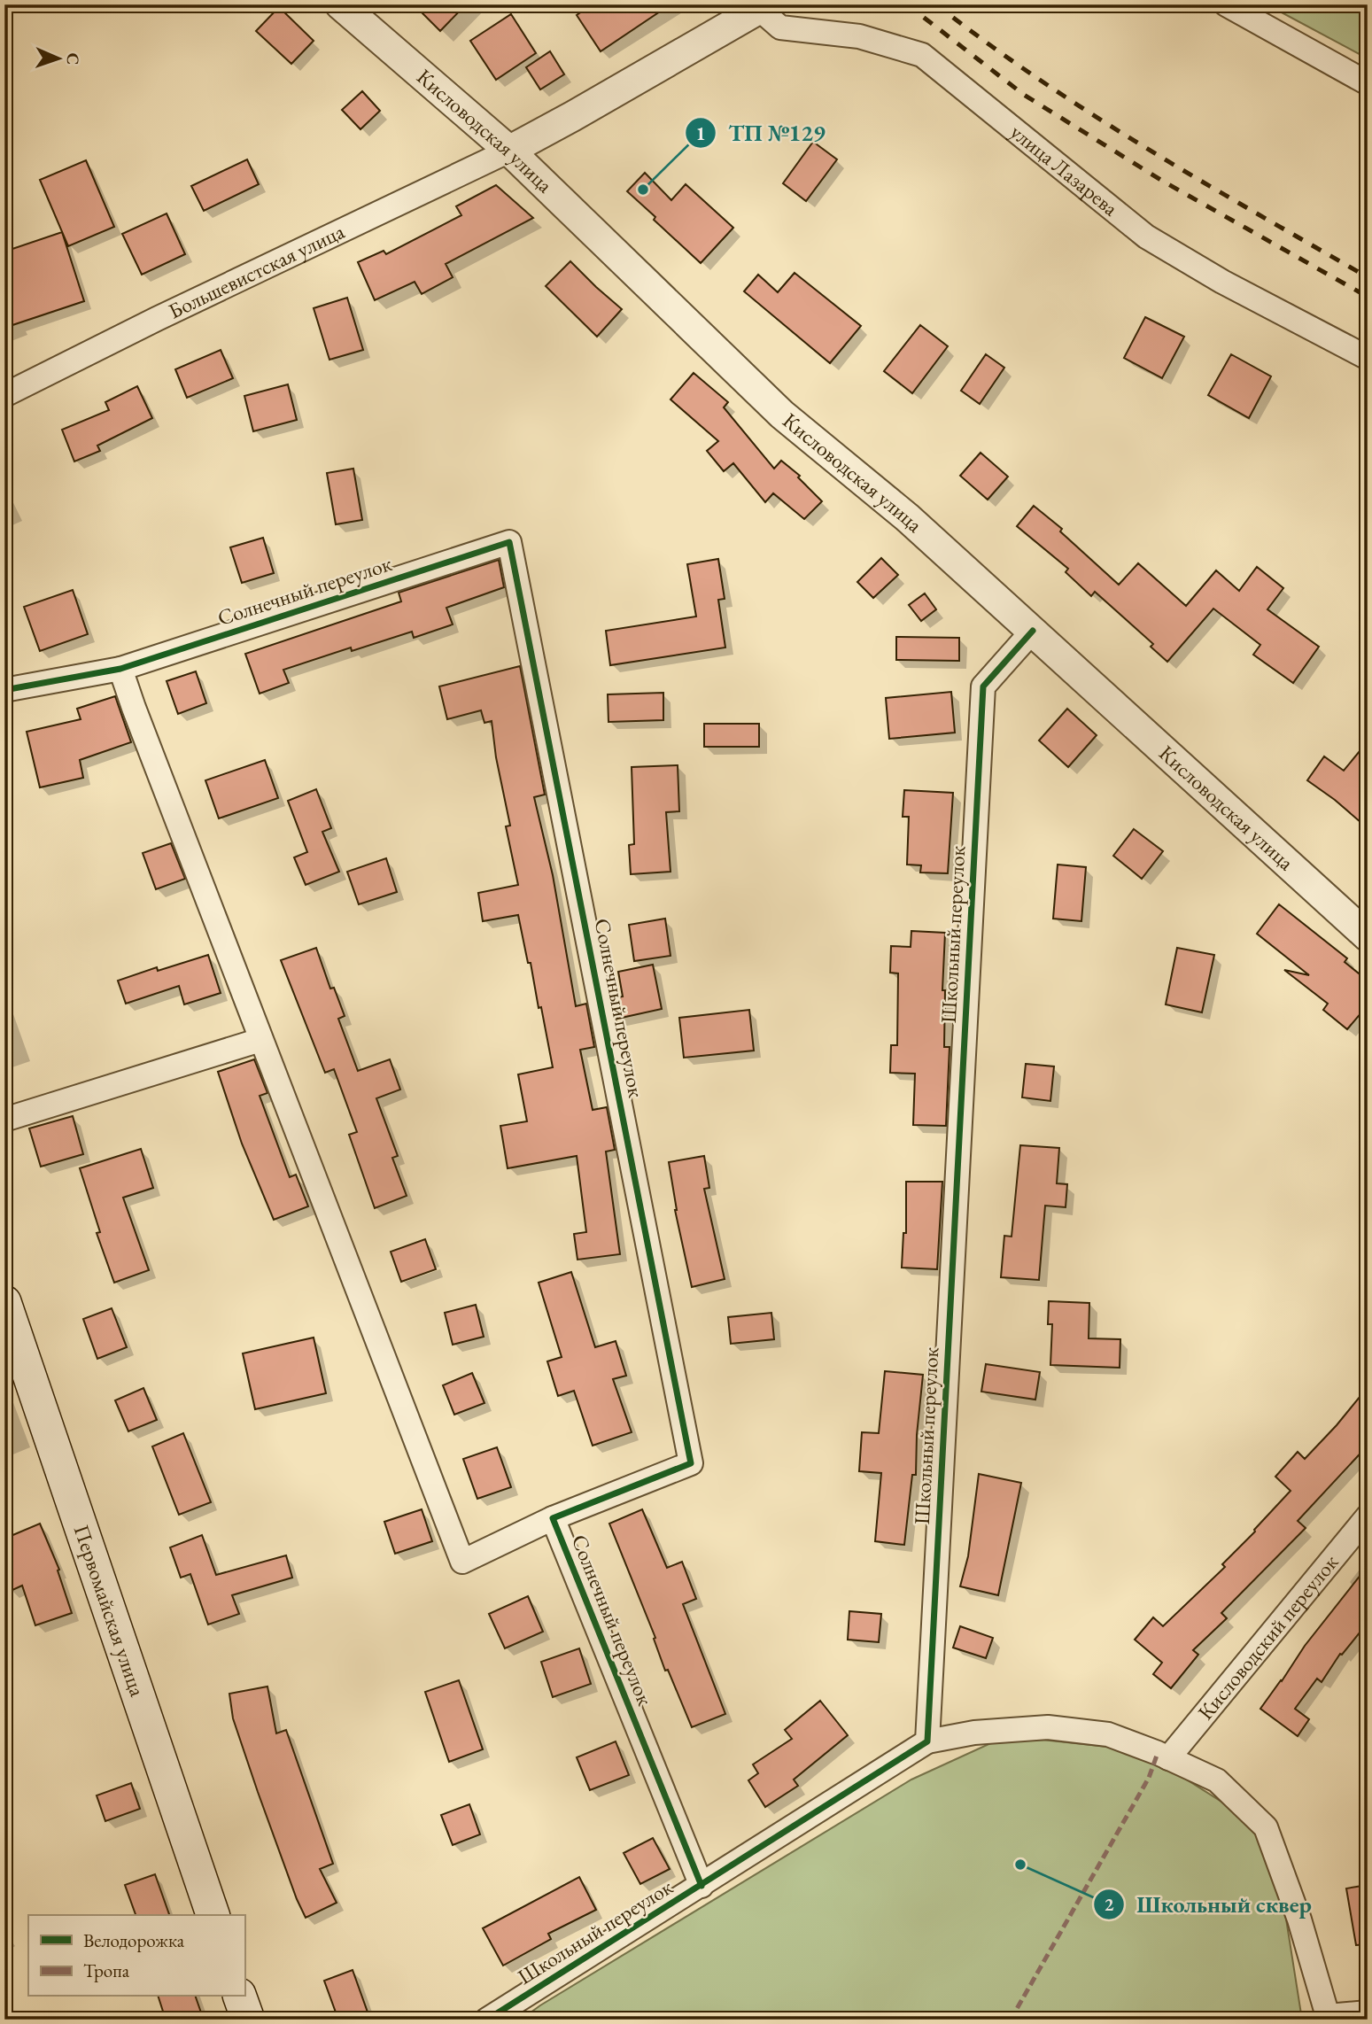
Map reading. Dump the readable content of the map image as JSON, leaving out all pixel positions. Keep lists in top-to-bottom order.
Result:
{
  "streets": {
    "main road": ["Первомайская улица"],
    "street": [
      "Кисловодская улица",
      "улица Лазарева",
      "Большевистская улица",
      "Солнечный переулок",
      "Школьный переулок",
      "Кисловодский переулок"
    ]
  },
  "crossings": [
    ["Кисловодская улица", "Большевистская улица"],
    ["Кисловодская улица", "Школьный переулок"],
    ["Солнечный переулок", "Школьный переулок"]
  ],
  "places": ["ТП №129", "Школьный сквер"],
  "legend": ["Велодорожка", "Тропа"],
  "north": "right"
}
